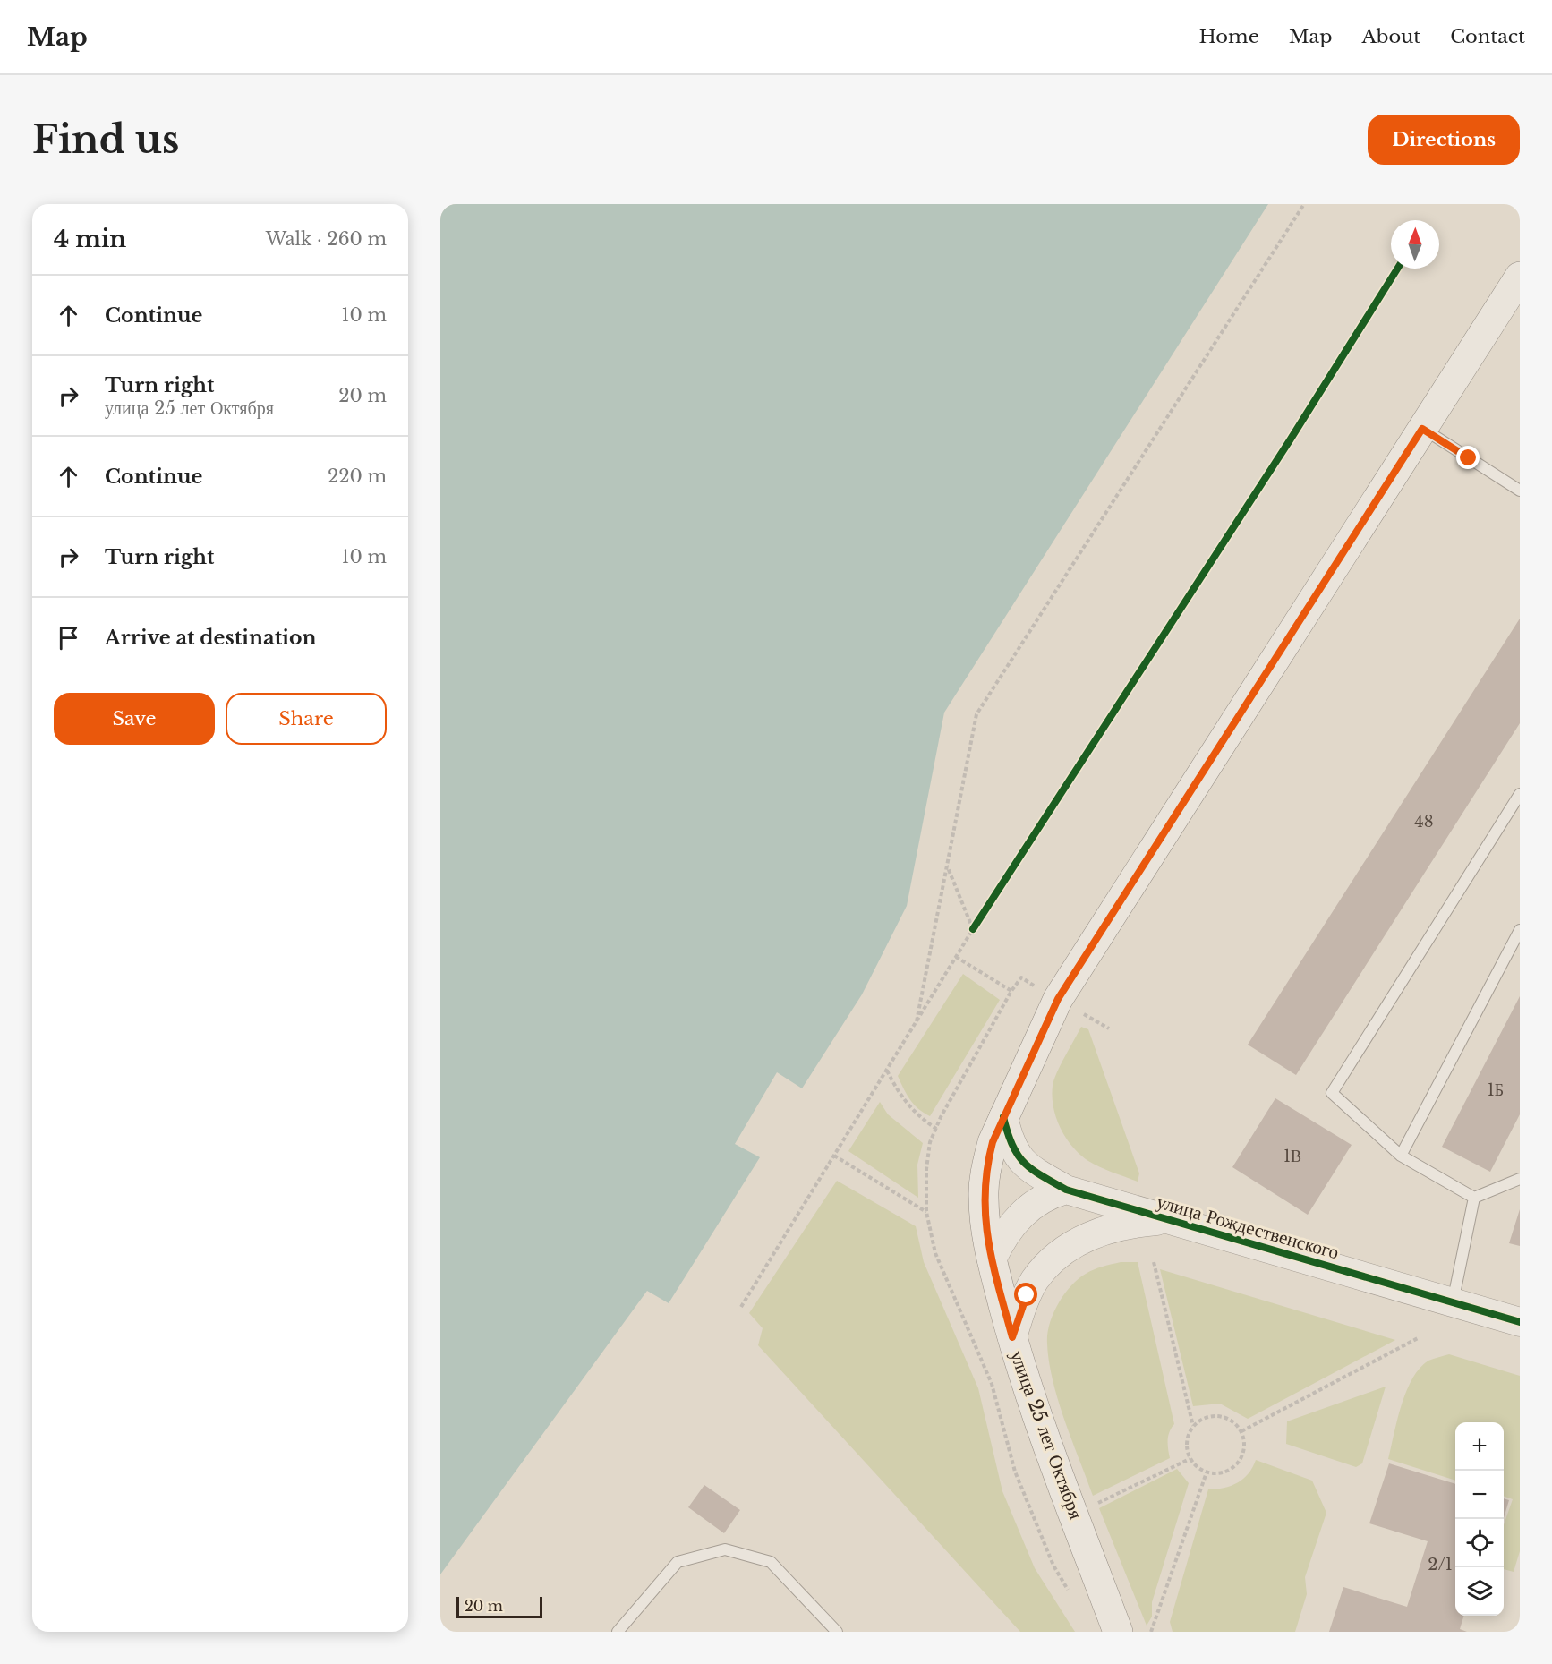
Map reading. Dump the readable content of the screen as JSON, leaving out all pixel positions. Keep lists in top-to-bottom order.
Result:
{
  "streets": {
    "main road": ["улица 25 лет Октября"],
    "street": ["улица Рождественского"]
  },
  "crossings": [
    ["улица Рождественского", "улица 25 лет Октября"]
  ],
  "house_numbers": [
    "48",
    "1Б",
    "1В",
    "2/1"
  ],
  "scale_bar": "20 m",
  "north": "top",
  "page": {
    "header": "Map",
    "nav": [
      "Home",
      "Map",
      "About",
      "Contact"
    ],
    "buttons": [
      "Directions",
      ["Save", "Share"]
    ],
    "title": "Find us",
    "heading": ["4 min", "Walk · 260 m"],
    "list": [
      ["Continue", "10 m"],
      ["Turn right", "улица 25 лет Октября", "20 m"],
      ["Continue", "220 m"],
      ["Turn right", "10 m"],
      "Arrive at destination"
    ],
    "map_buttons": ["+", "−"],
    "scale": "20 m"
  }
}
